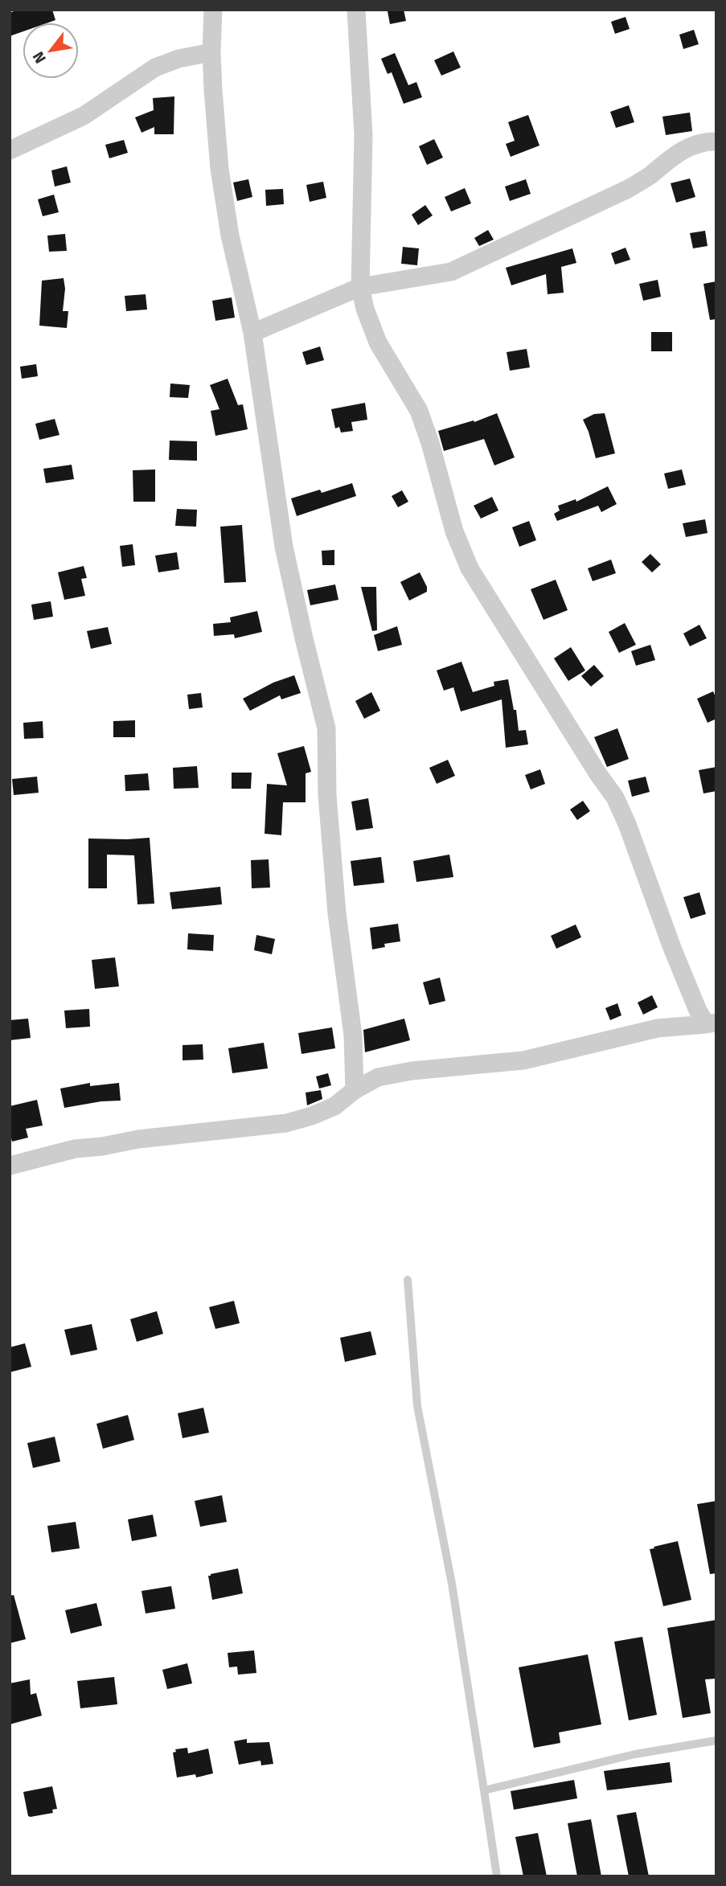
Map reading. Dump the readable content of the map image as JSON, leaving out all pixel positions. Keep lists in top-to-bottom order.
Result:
{
  "north": "bottom left"
}
